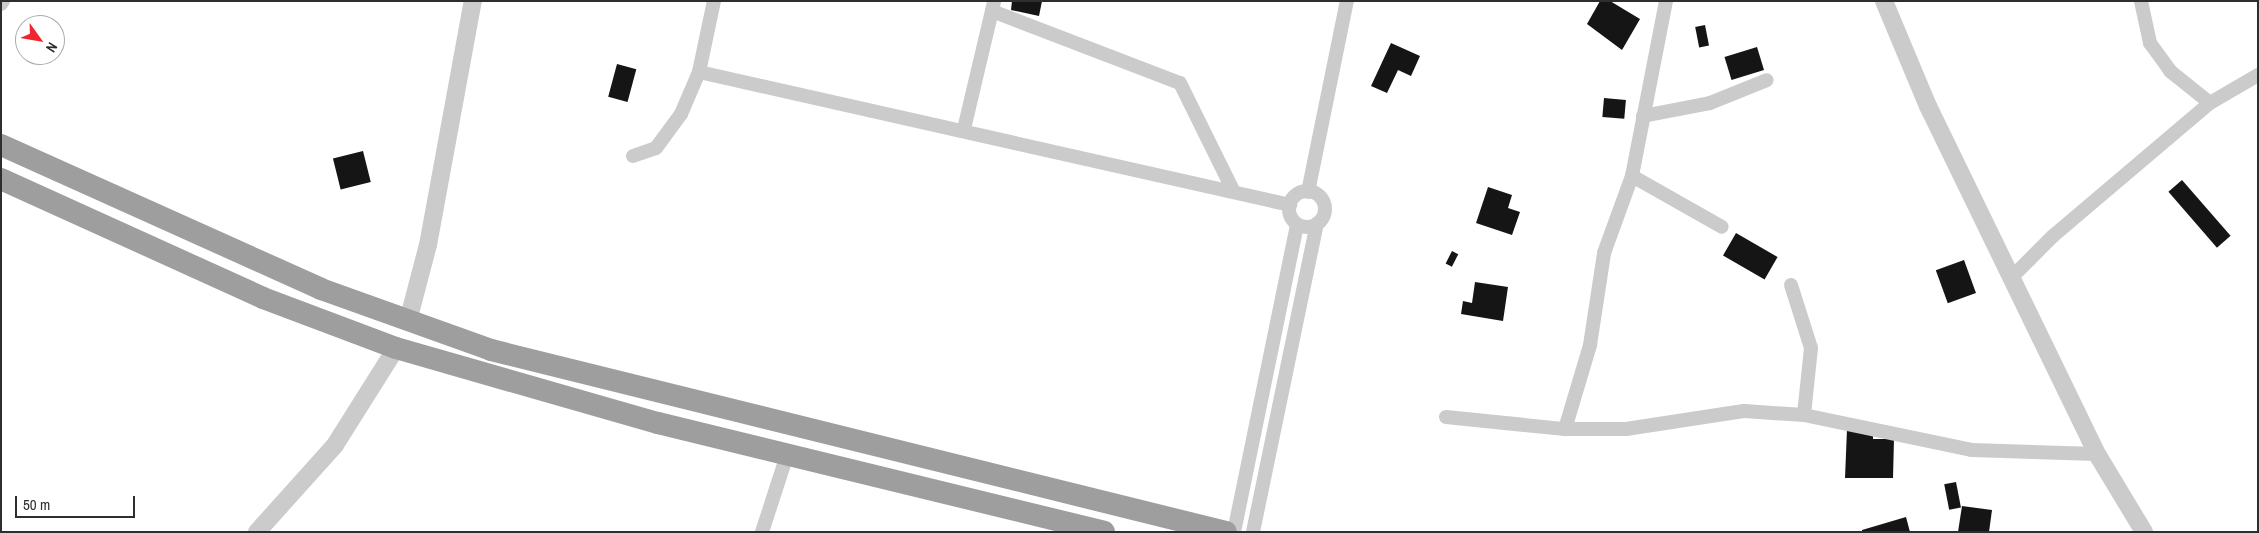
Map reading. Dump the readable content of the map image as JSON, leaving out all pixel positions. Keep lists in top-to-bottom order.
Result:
{
  "scale_bar": "50 m",
  "north": "bottom right"
}
